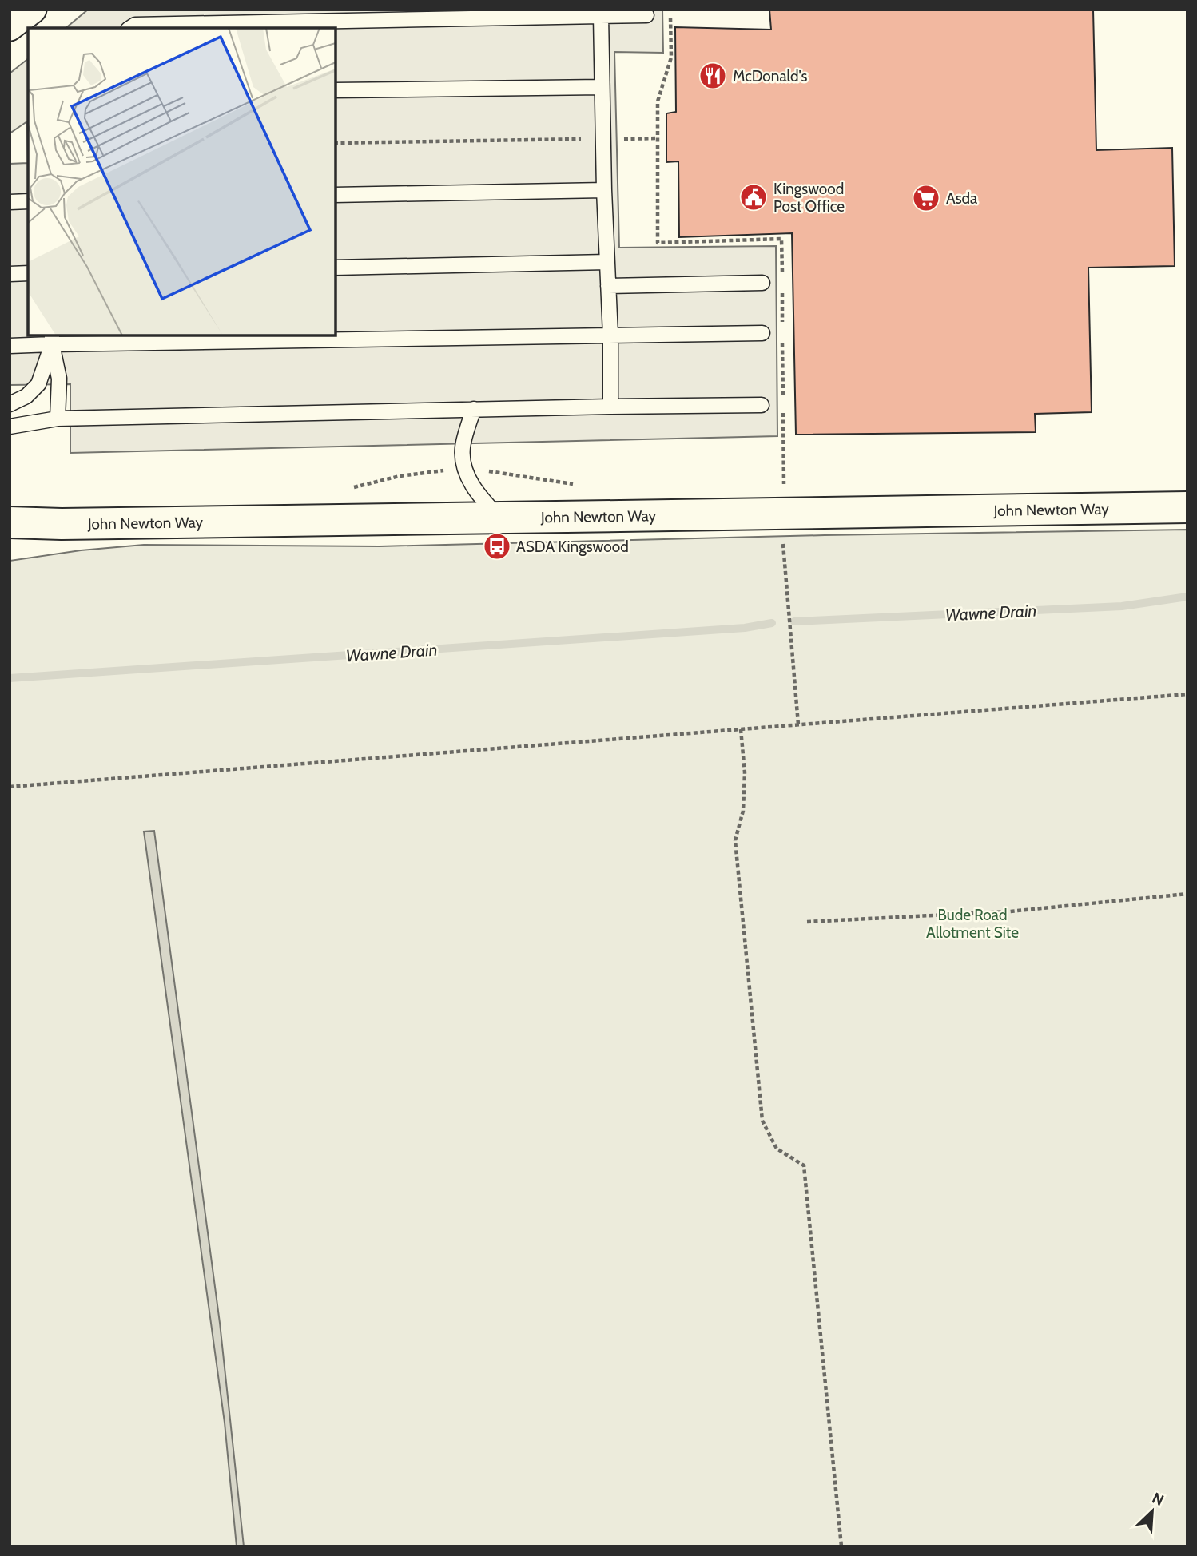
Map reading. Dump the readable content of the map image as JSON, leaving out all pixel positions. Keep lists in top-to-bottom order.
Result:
{
  "streets": {
    "street": ["John Newton Way"]
  },
  "water": ["Wawne Drain"],
  "parks": ["Bude Road Allotment Site"],
  "places": {
    "restaurant": ["McDonald's"],
    "public building": ["Kingswood Post Office"],
    "supermarket": ["Asda"],
    "bus stop": ["ASDA Kingswood"]
  },
  "north": "top right"
}
